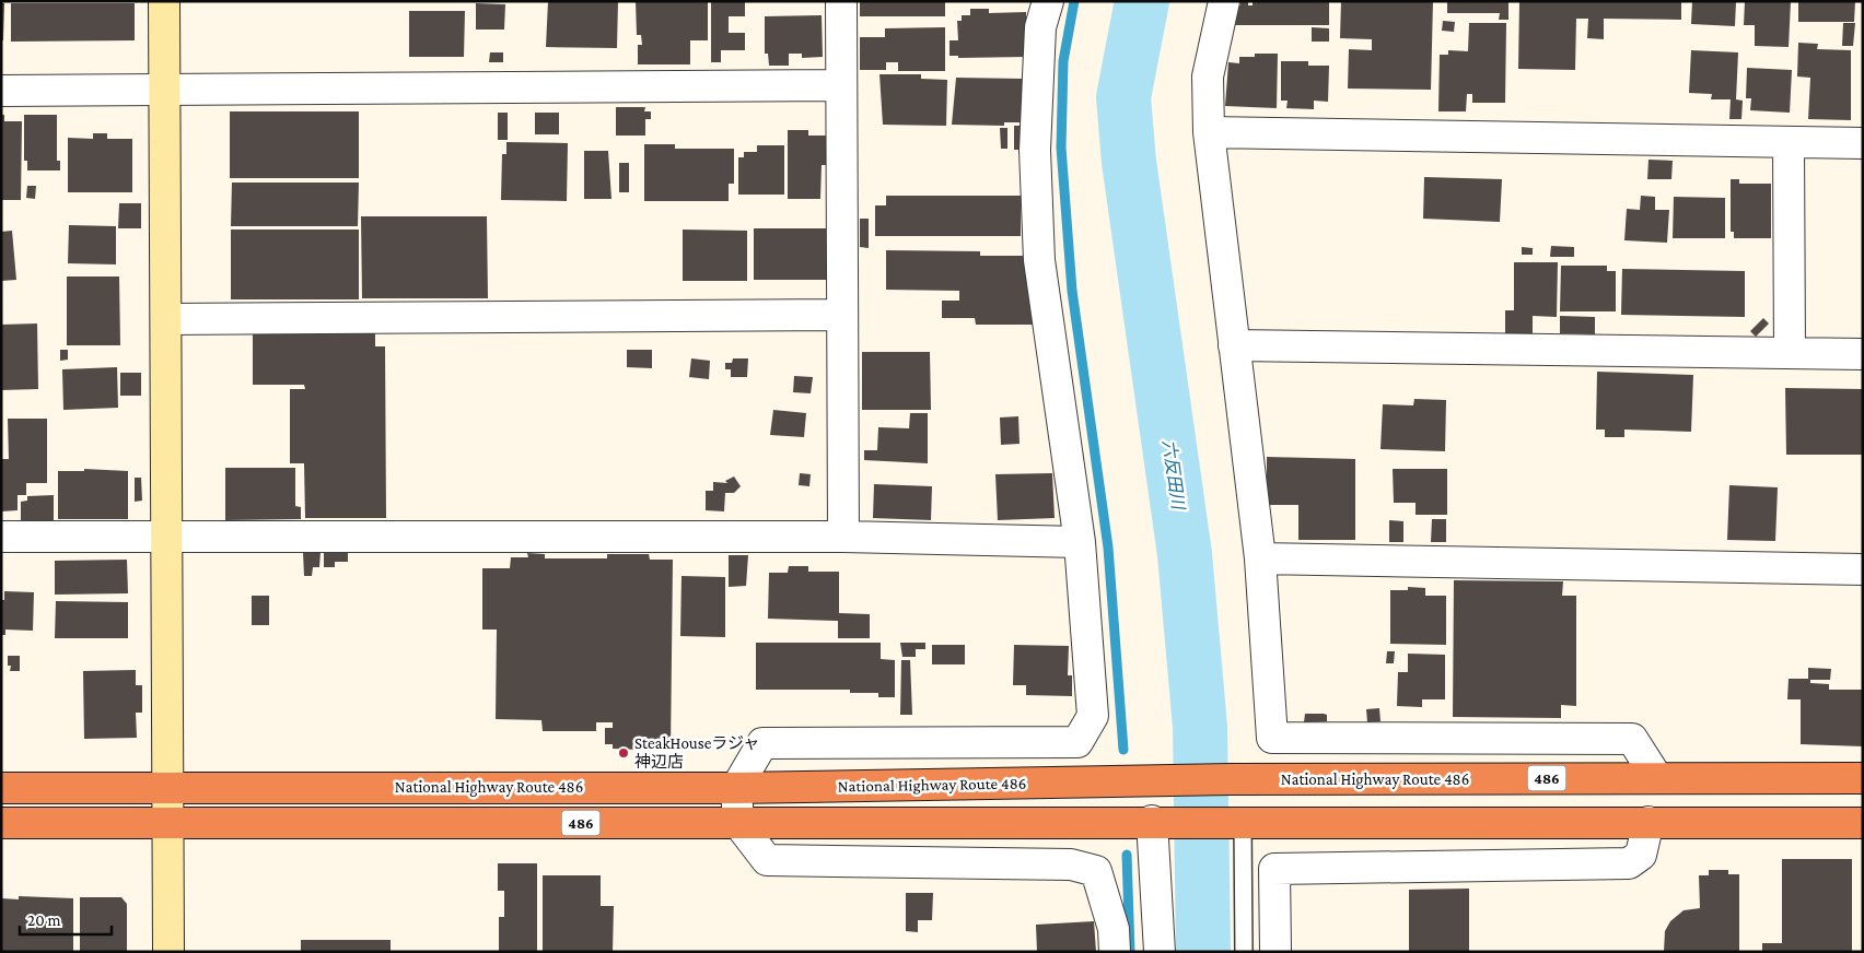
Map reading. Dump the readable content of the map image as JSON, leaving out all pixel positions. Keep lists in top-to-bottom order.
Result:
{
  "streets": {
    "highway": ["486", "National Highway Route 486"]
  },
  "water": ["六反田川"],
  "places": ["SteakHouseラジャ 神辺店"],
  "scale_bar": "20 m"
}
